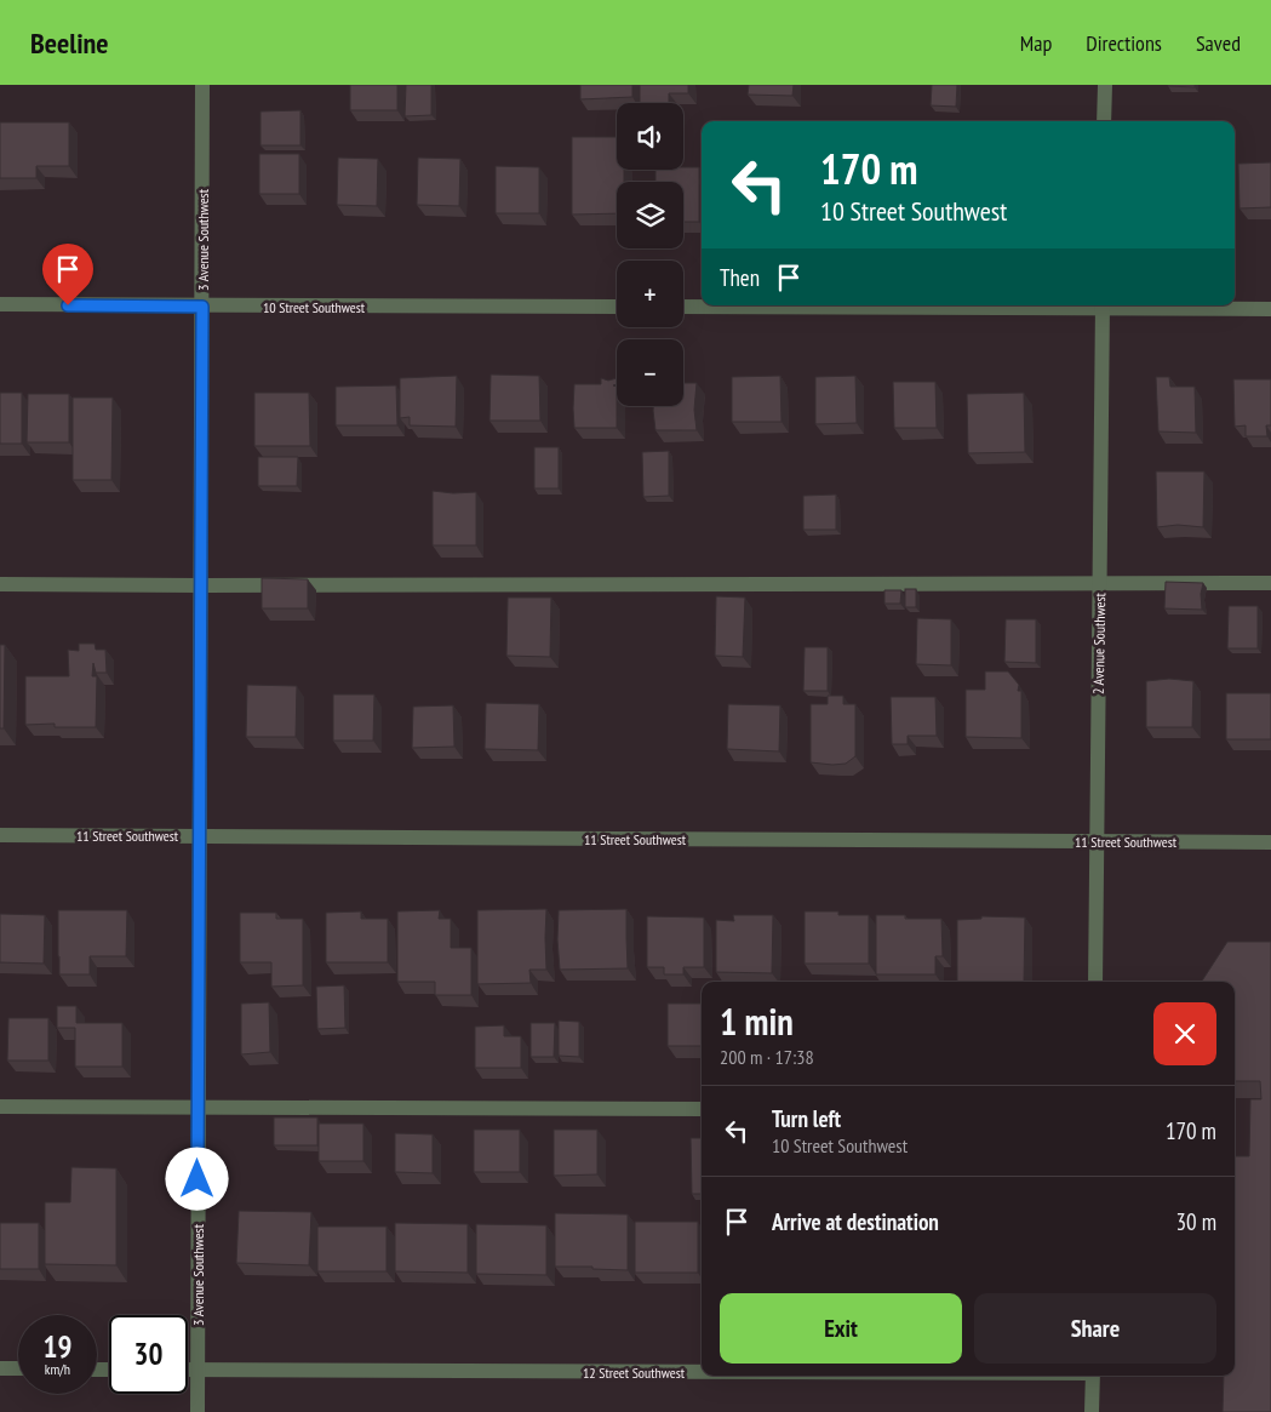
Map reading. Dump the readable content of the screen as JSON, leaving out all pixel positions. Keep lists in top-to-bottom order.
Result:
{
  "streets": {
    "street": [
      "3 Avenue Southwest",
      "10 Street Southwest",
      "2 Avenue Southwest",
      "11 Street Southwest",
      "12 Street Southwest"
    ]
  },
  "crossings": [
    ["3 Avenue Southwest", "10 Street Southwest"],
    ["3 Avenue Southwest", "11 Street Southwest"],
    ["3 Avenue Southwest", "12 Street Southwest"],
    ["2 Avenue Southwest", "11 Street Southwest"]
  ],
  "page": {
    "header": "Beeline",
    "nav": ["Map", "Directions", "Saved"],
    "map_buttons": ["+", "−"],
    "turn": ["170 m", "10 Street Southwest"],
    "then": "Then",
    "heading": ["1 min", "200 m · 17:38"],
    "list": [
      {
        "name": "Turn left",
        "note": "10 Street Southwest",
        "value": "170 m"
      },
      {
        "name": "Arrive at destination",
        "value": "30 m"
      }
    ],
    "buttons": ["Exit", "Share"],
    "speed": "19 km/h",
    "limit": "30"
  }
}
